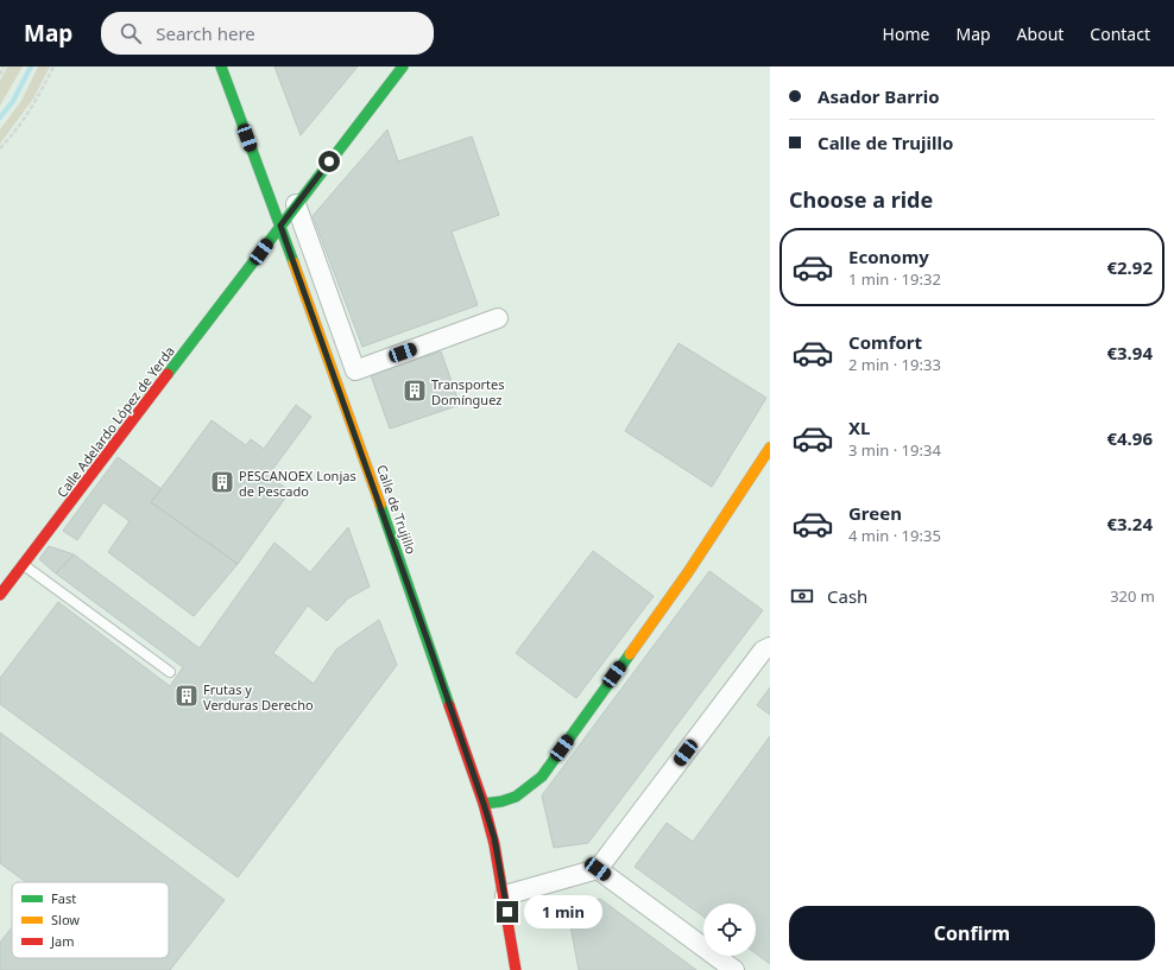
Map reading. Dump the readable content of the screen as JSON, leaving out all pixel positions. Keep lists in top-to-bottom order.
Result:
{
  "streets": {
    "street": ["Calle Adelardo López de Yerda", "Calle de Trujillo"]
  },
  "crossings": [
    ["Calle Adelardo López de Yerda", "Calle de Trujillo"]
  ],
  "places": {
    "building": ["Transportes Domínguez", "PESCANOEX Lonjas de Pescado", "Frutas y Verduras Derecho"]
  },
  "legend": ["Fast", "Slow", "Jam"],
  "page": {
    "header": "Map",
    "search": "Search here",
    "nav": [
      "Home",
      "Map",
      "About",
      "Contact"
    ],
    "banner": ["Asador Barrio", "Calle de Trujillo"],
    "heading": "Choose a ride",
    "list": [
      {
        "name": "Economy",
        "note": "1 min · 19:32",
        "value": "€2.92"
      },
      {
        "name": "Comfort",
        "note": "2 min · 19:33",
        "value": "€3.94"
      },
      {
        "name": "XL",
        "note": "3 min · 19:34",
        "value": "€4.96"
      },
      {
        "name": "Green",
        "note": "4 min · 19:35",
        "value": "€3.24"
      }
    ],
    "pay": ["Cash", "320 m"],
    "bubble": "1 min",
    "buttons": "Confirm"
  }
}
